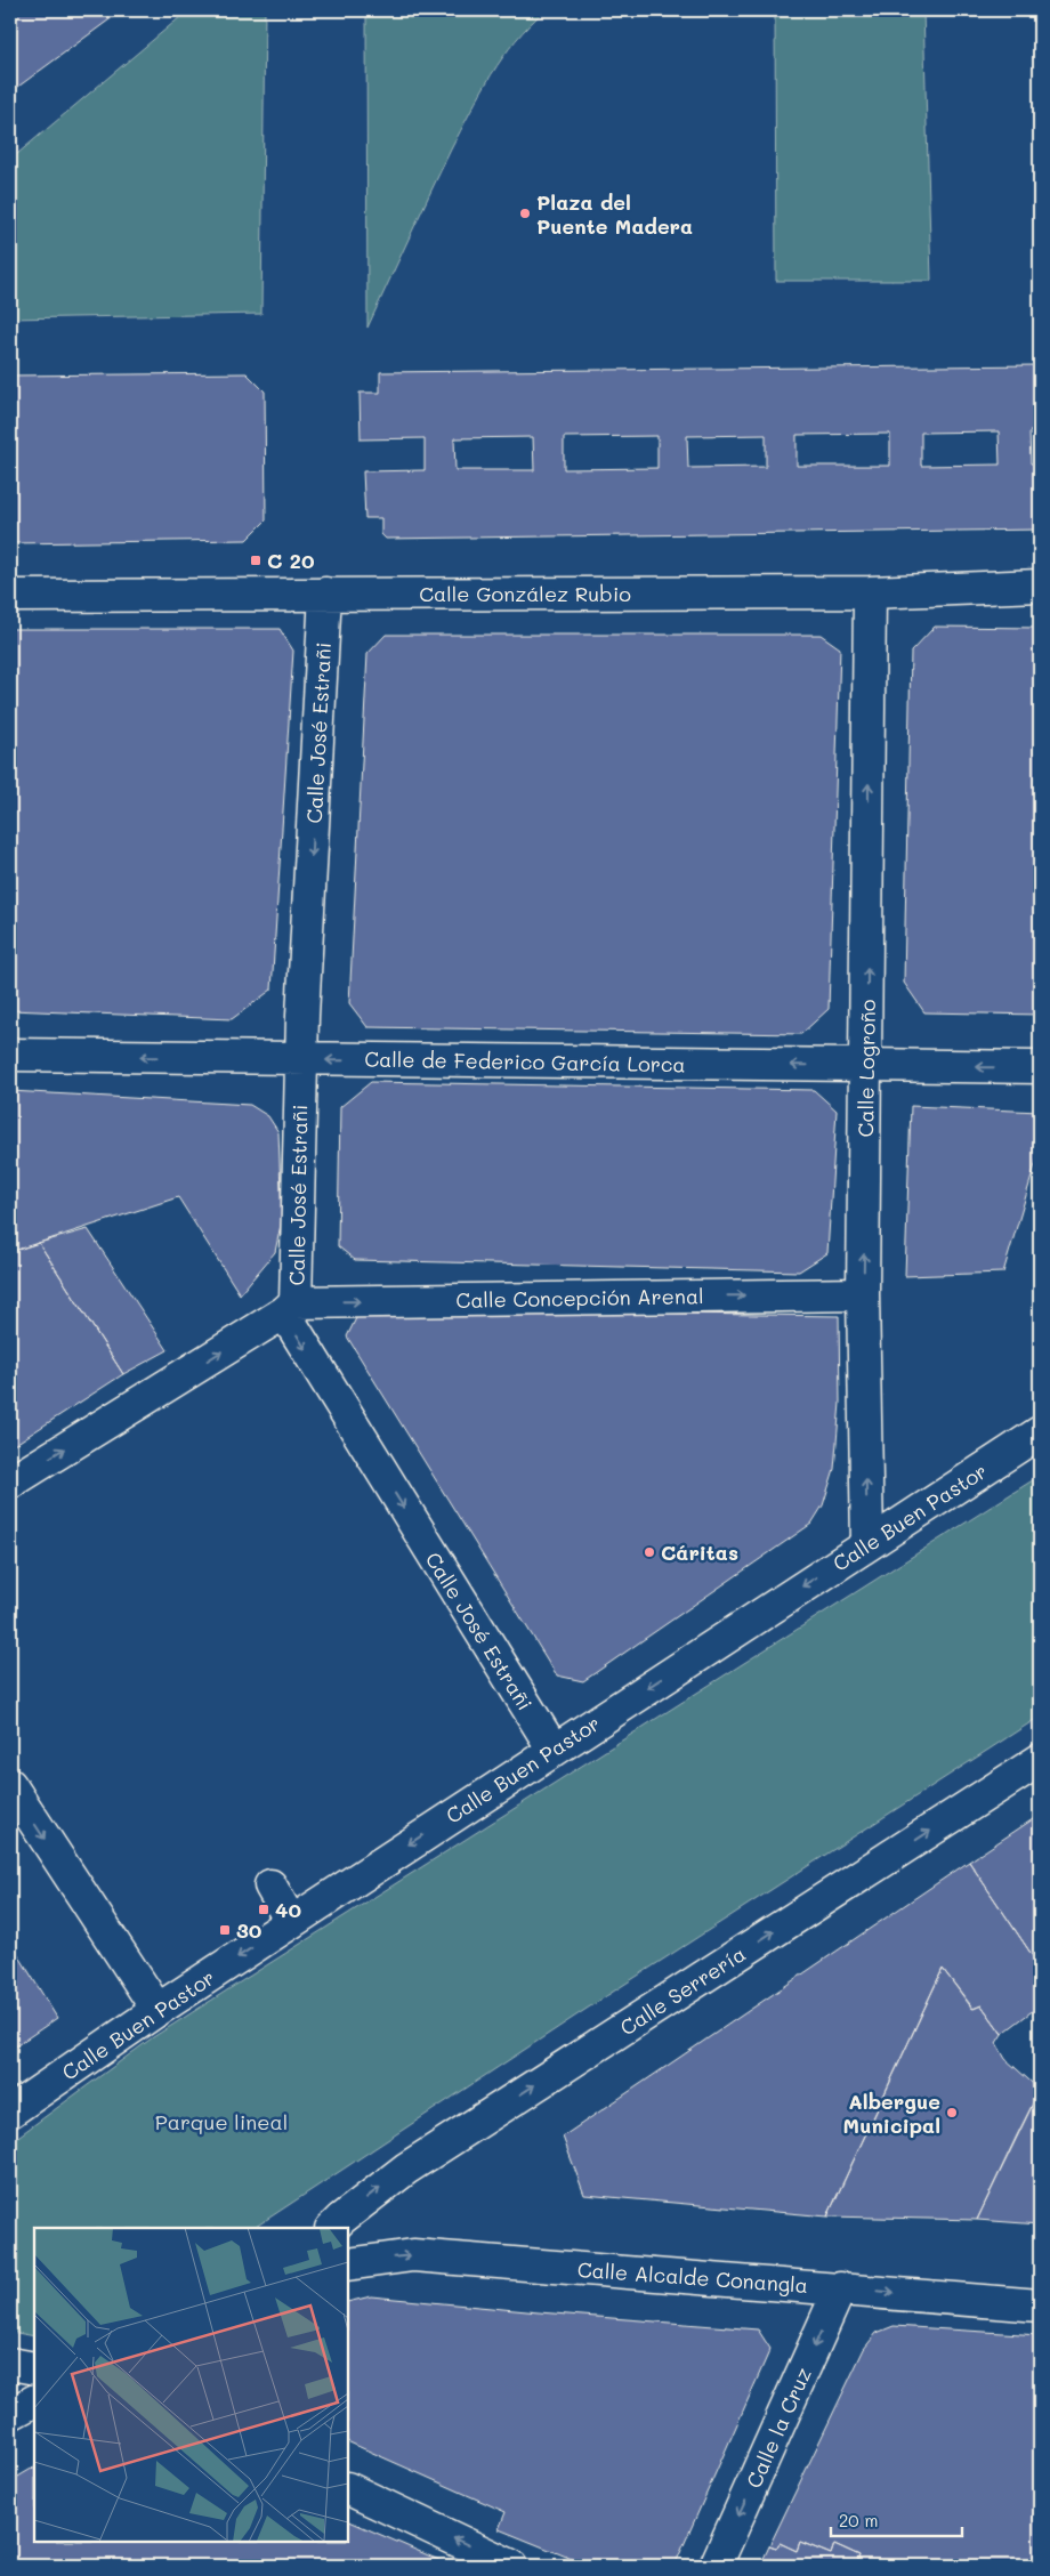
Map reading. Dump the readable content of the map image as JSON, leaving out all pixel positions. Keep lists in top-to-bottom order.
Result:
{
  "streets": {
    "street": [
      "Calle González Rubio",
      "Calle José Estrañi",
      "Calle de Federico García Lorca",
      "Calle Logroño",
      "Calle Concepción Arenal",
      "Calle Buen Pastor",
      "Calle Serrería",
      "Calle Alcalde Conangla",
      "Calle la Cruz"
    ]
  },
  "crossings": [
    ["Calle González Rubio", "Calle José Estrañi"],
    ["Calle González Rubio", "Calle Logroño"],
    ["Calle José Estrañi", "Calle de Federico García Lorca"],
    ["Calle José Estrañi", "Calle Concepción Arenal"],
    ["Calle José Estrañi", "Calle Buen Pastor"],
    ["Calle de Federico García Lorca", "Calle Logroño"],
    ["Calle Logroño", "Calle Concepción Arenal"],
    ["Calle Logroño", "Calle Buen Pastor"],
    ["Calle Alcalde Conangla", "Calle la Cruz"]
  ],
  "one_way": [
    "Calle José Estrañi",
    "Calle de Federico García Lorca",
    "Calle Logroño",
    "Calle Concepción Arenal",
    "Calle Buen Pastor",
    "Calle Serrería",
    "Calle Alcalde Conangla",
    "Calle la Cruz"
  ],
  "parks": ["Parque lineal"],
  "places": {
    "other": ["Plaza del Puente Madera", "Cáritas", "Albergue Municipal"],
    "transit": ["C 20", "40", "30"]
  },
  "scale_bar": "20 m"
}
